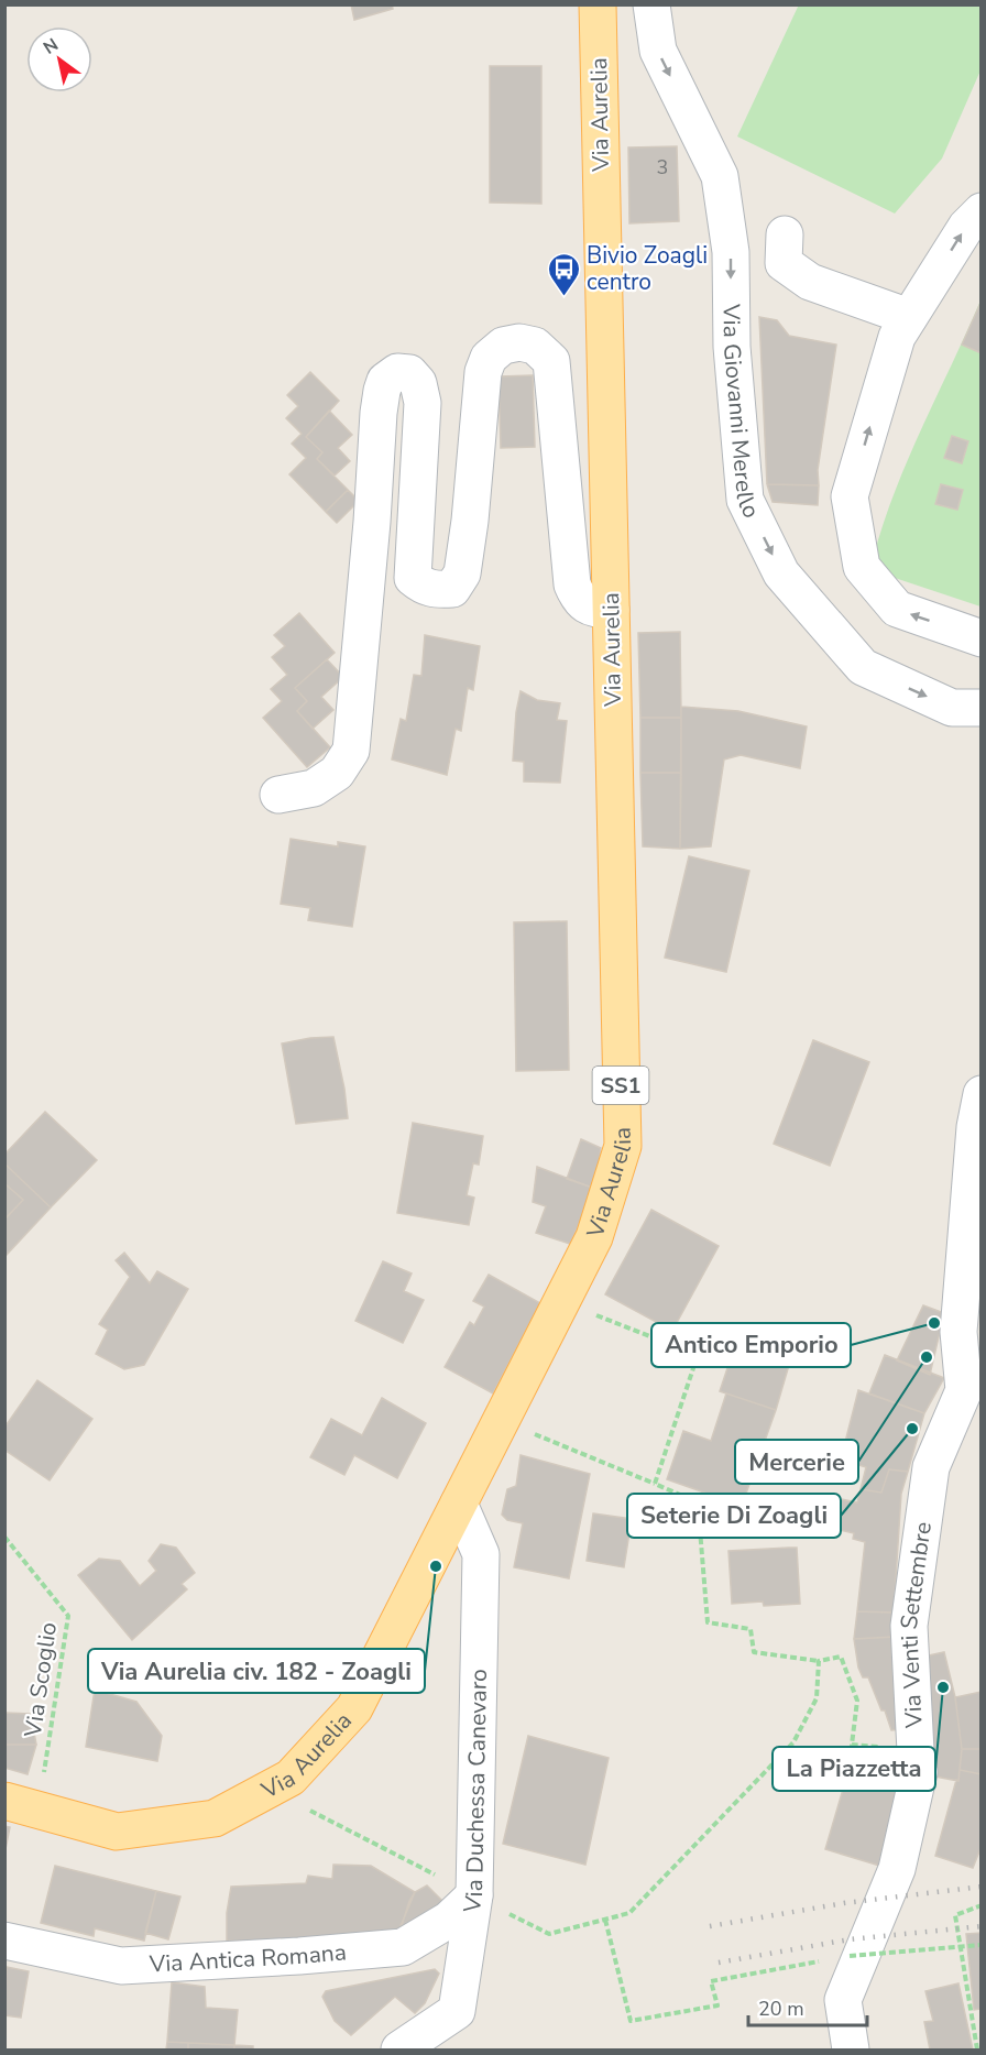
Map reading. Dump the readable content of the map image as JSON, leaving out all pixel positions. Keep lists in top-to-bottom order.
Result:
{
  "streets": {
    "main road": ["Via Aurelia", "SS1"],
    "street": [
      "Via Giovanni Merello",
      "Via Venti Settembre",
      "Via Duchessa Canevaro",
      "Via Antica Romana"
    ],
    "path": ["Via Scoglio"]
  },
  "crossings": [
    ["Via Aurelia", "Via Scoglio"],
    ["Via Aurelia", "Via Duchessa Canevaro"],
    ["Via Duchessa Canevaro", "Via Antica Romana"]
  ],
  "one_way": ["Via Giovanni Merello"],
  "places": {
    "bus stop": ["Bivio Zoagli centro"],
    "other": [
      "Antico Emporio",
      "Mercerie",
      "Seterie Di Zoagli",
      "Via Aurelia civ. 182 - Zoagli",
      "La Piazzetta"
    ]
  },
  "house_numbers": ["3"],
  "scale_bar": "20 m",
  "north": "top left"
}
